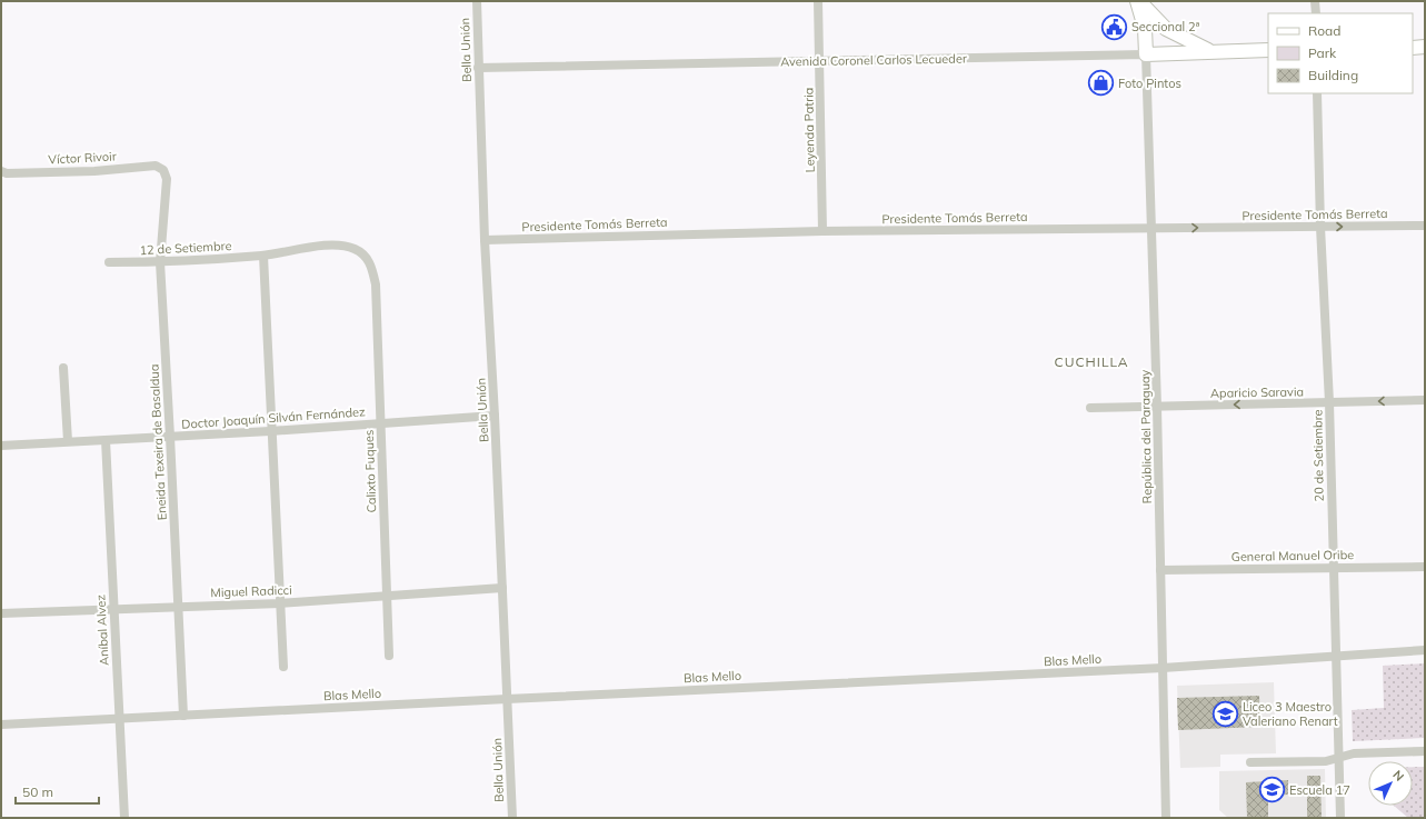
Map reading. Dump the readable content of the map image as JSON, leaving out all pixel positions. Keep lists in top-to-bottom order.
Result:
{
  "streets": {
    "main road": ["Avenida Coronel Carlos Lecueder"],
    "street": [
      "Bella Unión",
      "Leyenda Patria",
      "Víctor Rivoir",
      "Presidente Tomás Berreta",
      "12 de Setiembre",
      "Aparicio Saravia",
      "Doctor Joaquín Silván Fernández",
      "República del Paraguay",
      "Eneida Texeira de Basaldua",
      "20 de Setiembre",
      "Calixto Fuques",
      "General Manuel Oribe",
      "Miguel Radicci",
      "Aníbal Alvez",
      "Blas Mello"
    ]
  },
  "crossings": [
    ["Bella Unión", "Avenida Coronel Carlos Lecueder"],
    ["Bella Unión", "Presidente Tomás Berreta"],
    ["Bella Unión", "Doctor Joaquín Silván Fernández"],
    ["Bella Unión", "Miguel Radicci"],
    ["Bella Unión", "Blas Mello"],
    ["Avenida Coronel Carlos Lecueder", "Leyenda Patria"],
    ["Avenida Coronel Carlos Lecueder", "República del Paraguay"],
    ["Leyenda Patria", "Presidente Tomás Berreta"],
    ["Víctor Rivoir", "Eneida Texeira de Basaldua"],
    ["Presidente Tomás Berreta", "República del Paraguay"],
    ["Presidente Tomás Berreta", "20 de Setiembre"],
    ["12 de Setiembre", "Eneida Texeira de Basaldua"],
    ["12 de Setiembre", "Calixto Fuques"],
    ["Aparicio Saravia", "República del Paraguay"],
    ["Aparicio Saravia", "20 de Setiembre"],
    ["Doctor Joaquín Silván Fernández", "Eneida Texeira de Basaldua"],
    ["Doctor Joaquín Silván Fernández", "Calixto Fuques"],
    ["Doctor Joaquín Silván Fernández", "Aníbal Alvez"],
    ["República del Paraguay", "General Manuel Oribe"],
    ["República del Paraguay", "Blas Mello"],
    ["Eneida Texeira de Basaldua", "Miguel Radicci"],
    ["Eneida Texeira de Basaldua", "Blas Mello"],
    ["20 de Setiembre", "General Manuel Oribe"],
    ["20 de Setiembre", "Blas Mello"],
    ["Calixto Fuques", "Miguel Radicci"],
    ["Miguel Radicci", "Aníbal Alvez"],
    ["Aníbal Alvez", "Blas Mello"]
  ],
  "one_way": ["Aparicio Saravia"],
  "districts": ["CUCHILLA"],
  "places": {
    "public building": ["Seccional 2ª"],
    "shop": ["Foto Pintos"],
    "school or university": ["Liceo 3 Maestro Valeriano Renart", "Escuela 17"]
  },
  "legend": ["Road", "Park", "Building"],
  "scale_bar": "50 m",
  "north": "top right"
}
